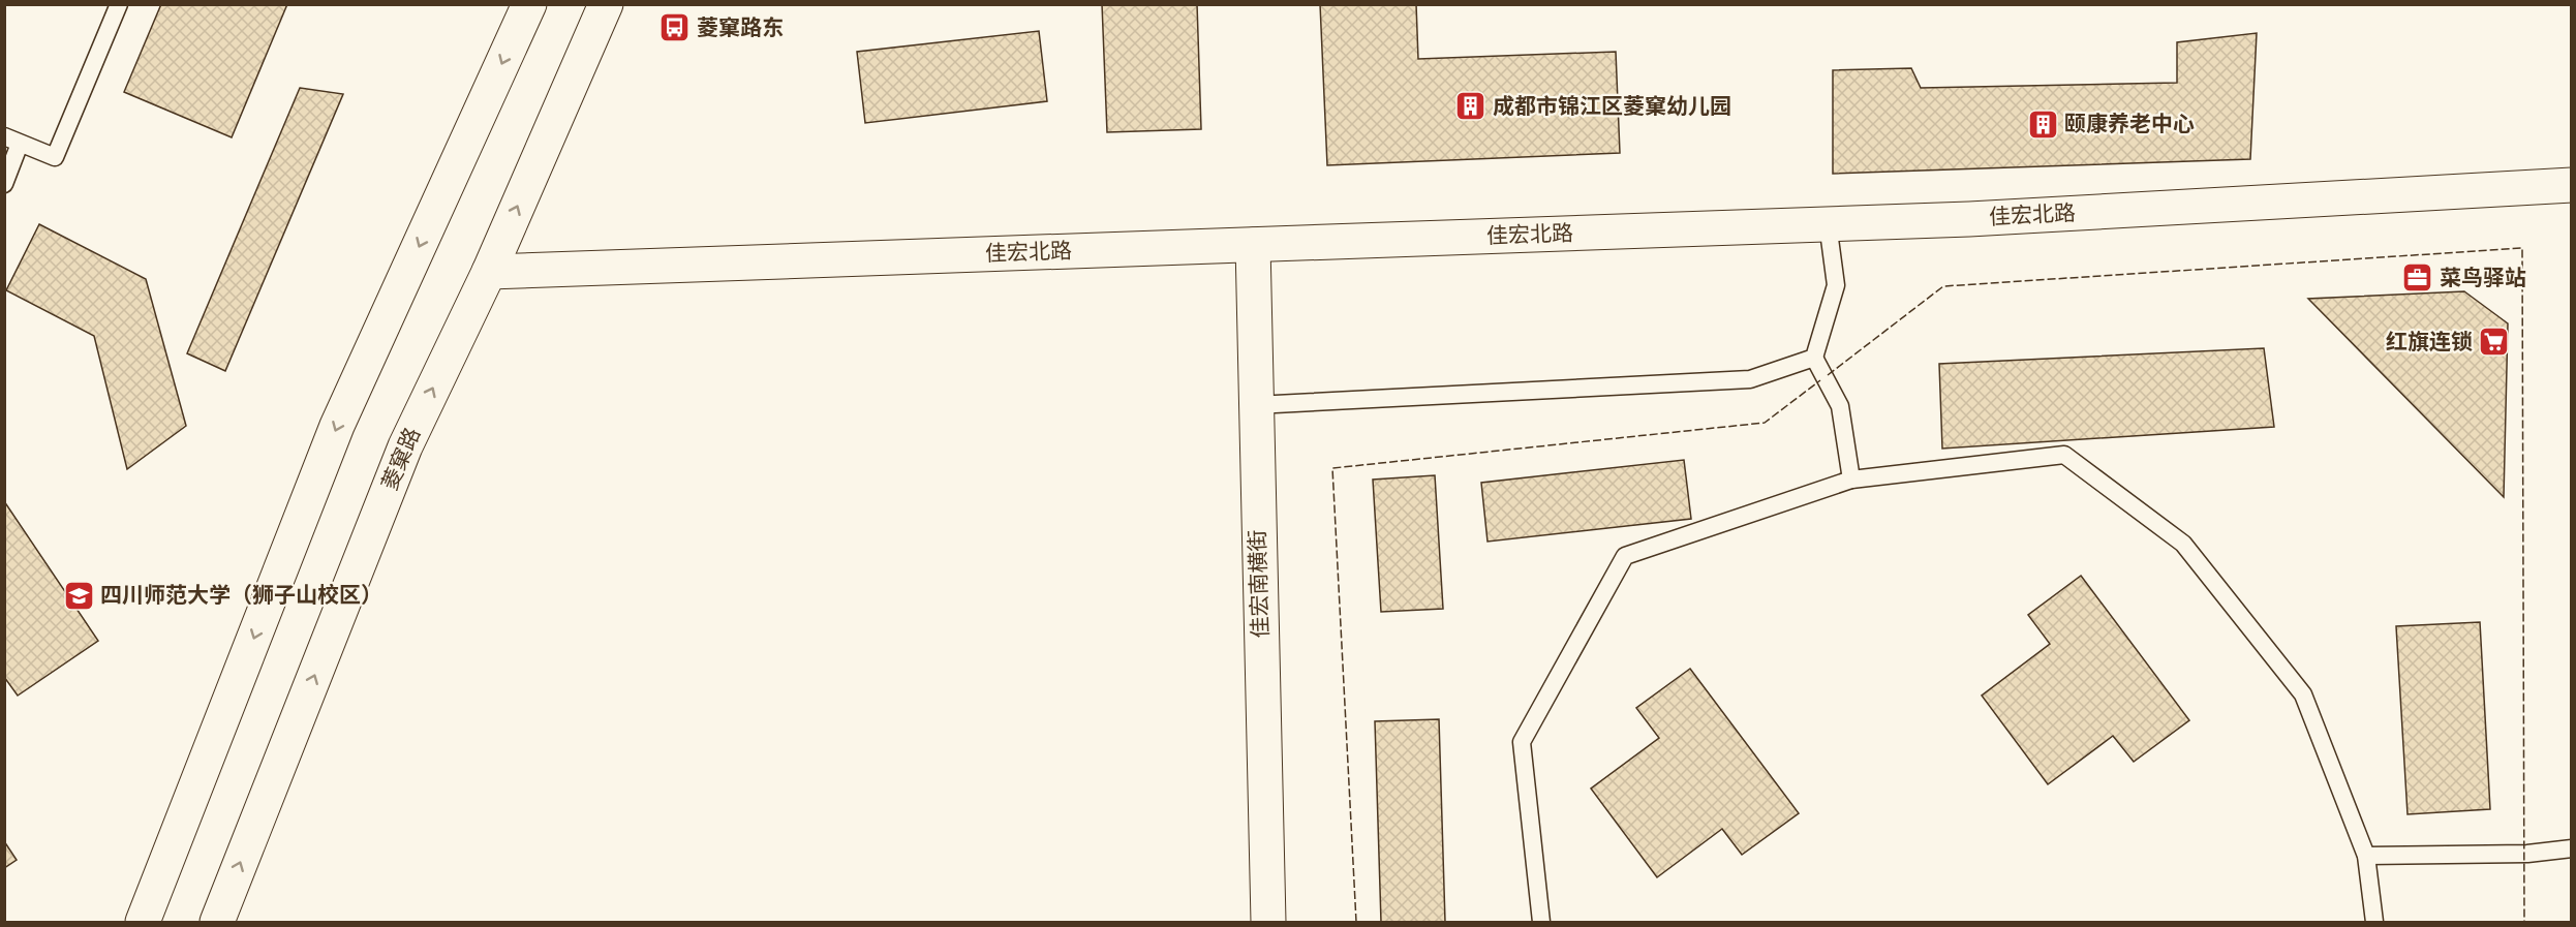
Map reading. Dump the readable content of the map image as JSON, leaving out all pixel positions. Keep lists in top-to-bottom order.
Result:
{
  "streets": {
    "street": ["佳宏北路", "菱窠路", "佳宏南横街"]
  },
  "crossings": [
    ["佳宏北路", "菱窠路"],
    ["佳宏北路", "佳宏南横街"]
  ],
  "places": {
    "bus stop": ["菱窠路东"],
    "building": ["成都市锦江区菱窠幼儿园", "颐康养老中心"],
    "office": ["菜鸟驿站"],
    "supermarket": ["红旗连锁"],
    "school or university": ["四川师范大学（狮子山校区）"]
  }
}
